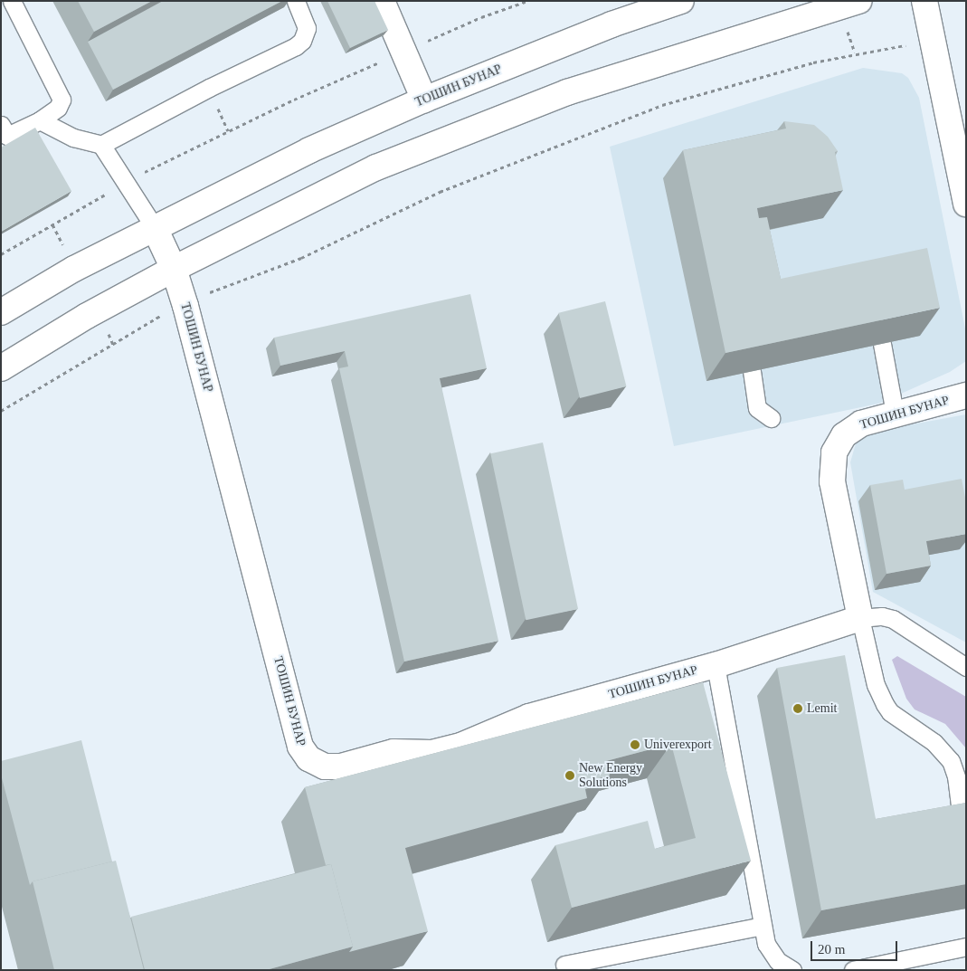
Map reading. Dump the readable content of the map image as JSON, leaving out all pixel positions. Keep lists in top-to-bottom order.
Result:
{
  "streets": {
    "street": ["ТОШИН БУНАР"]
  },
  "places": ["Lemit", "Univerexport", "New Energy Solutions"],
  "scale_bar": "20 m"
}
